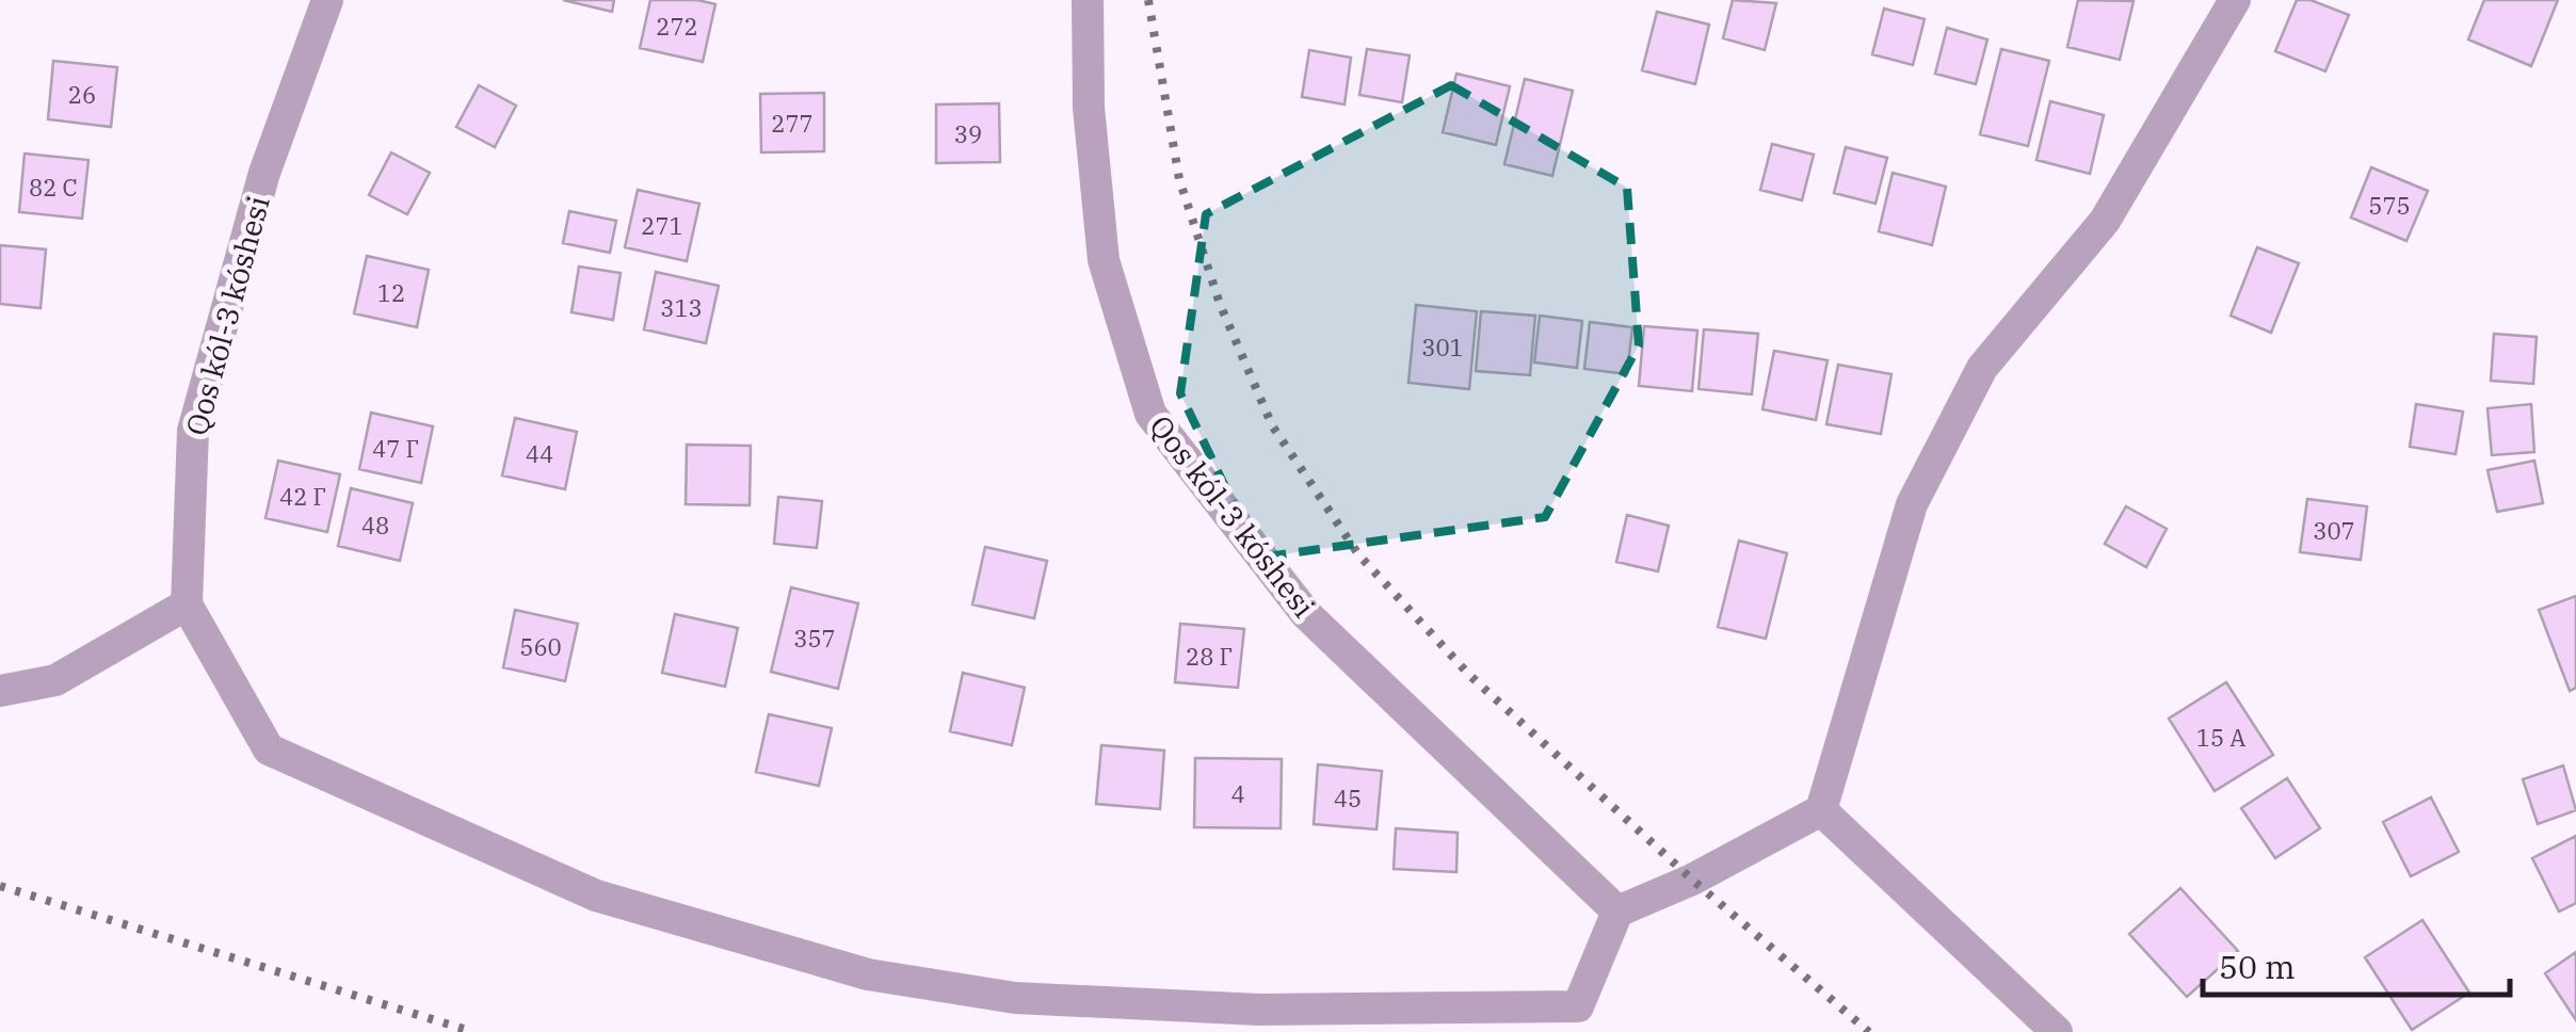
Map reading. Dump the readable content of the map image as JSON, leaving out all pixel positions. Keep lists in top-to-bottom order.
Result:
{
  "streets": {
    "street": ["Qos kól-3 kóshesi"]
  },
  "house_numbers": [
    "272",
    "26",
    "277",
    "39",
    "82 С",
    "575",
    "271",
    "12",
    "313",
    "301",
    "47 Г",
    "44",
    "42 Г",
    "48",
    "307",
    "357",
    "560",
    "28 Г",
    "15 А",
    "4",
    "45"
  ],
  "scale_bar": "50 m"
}
